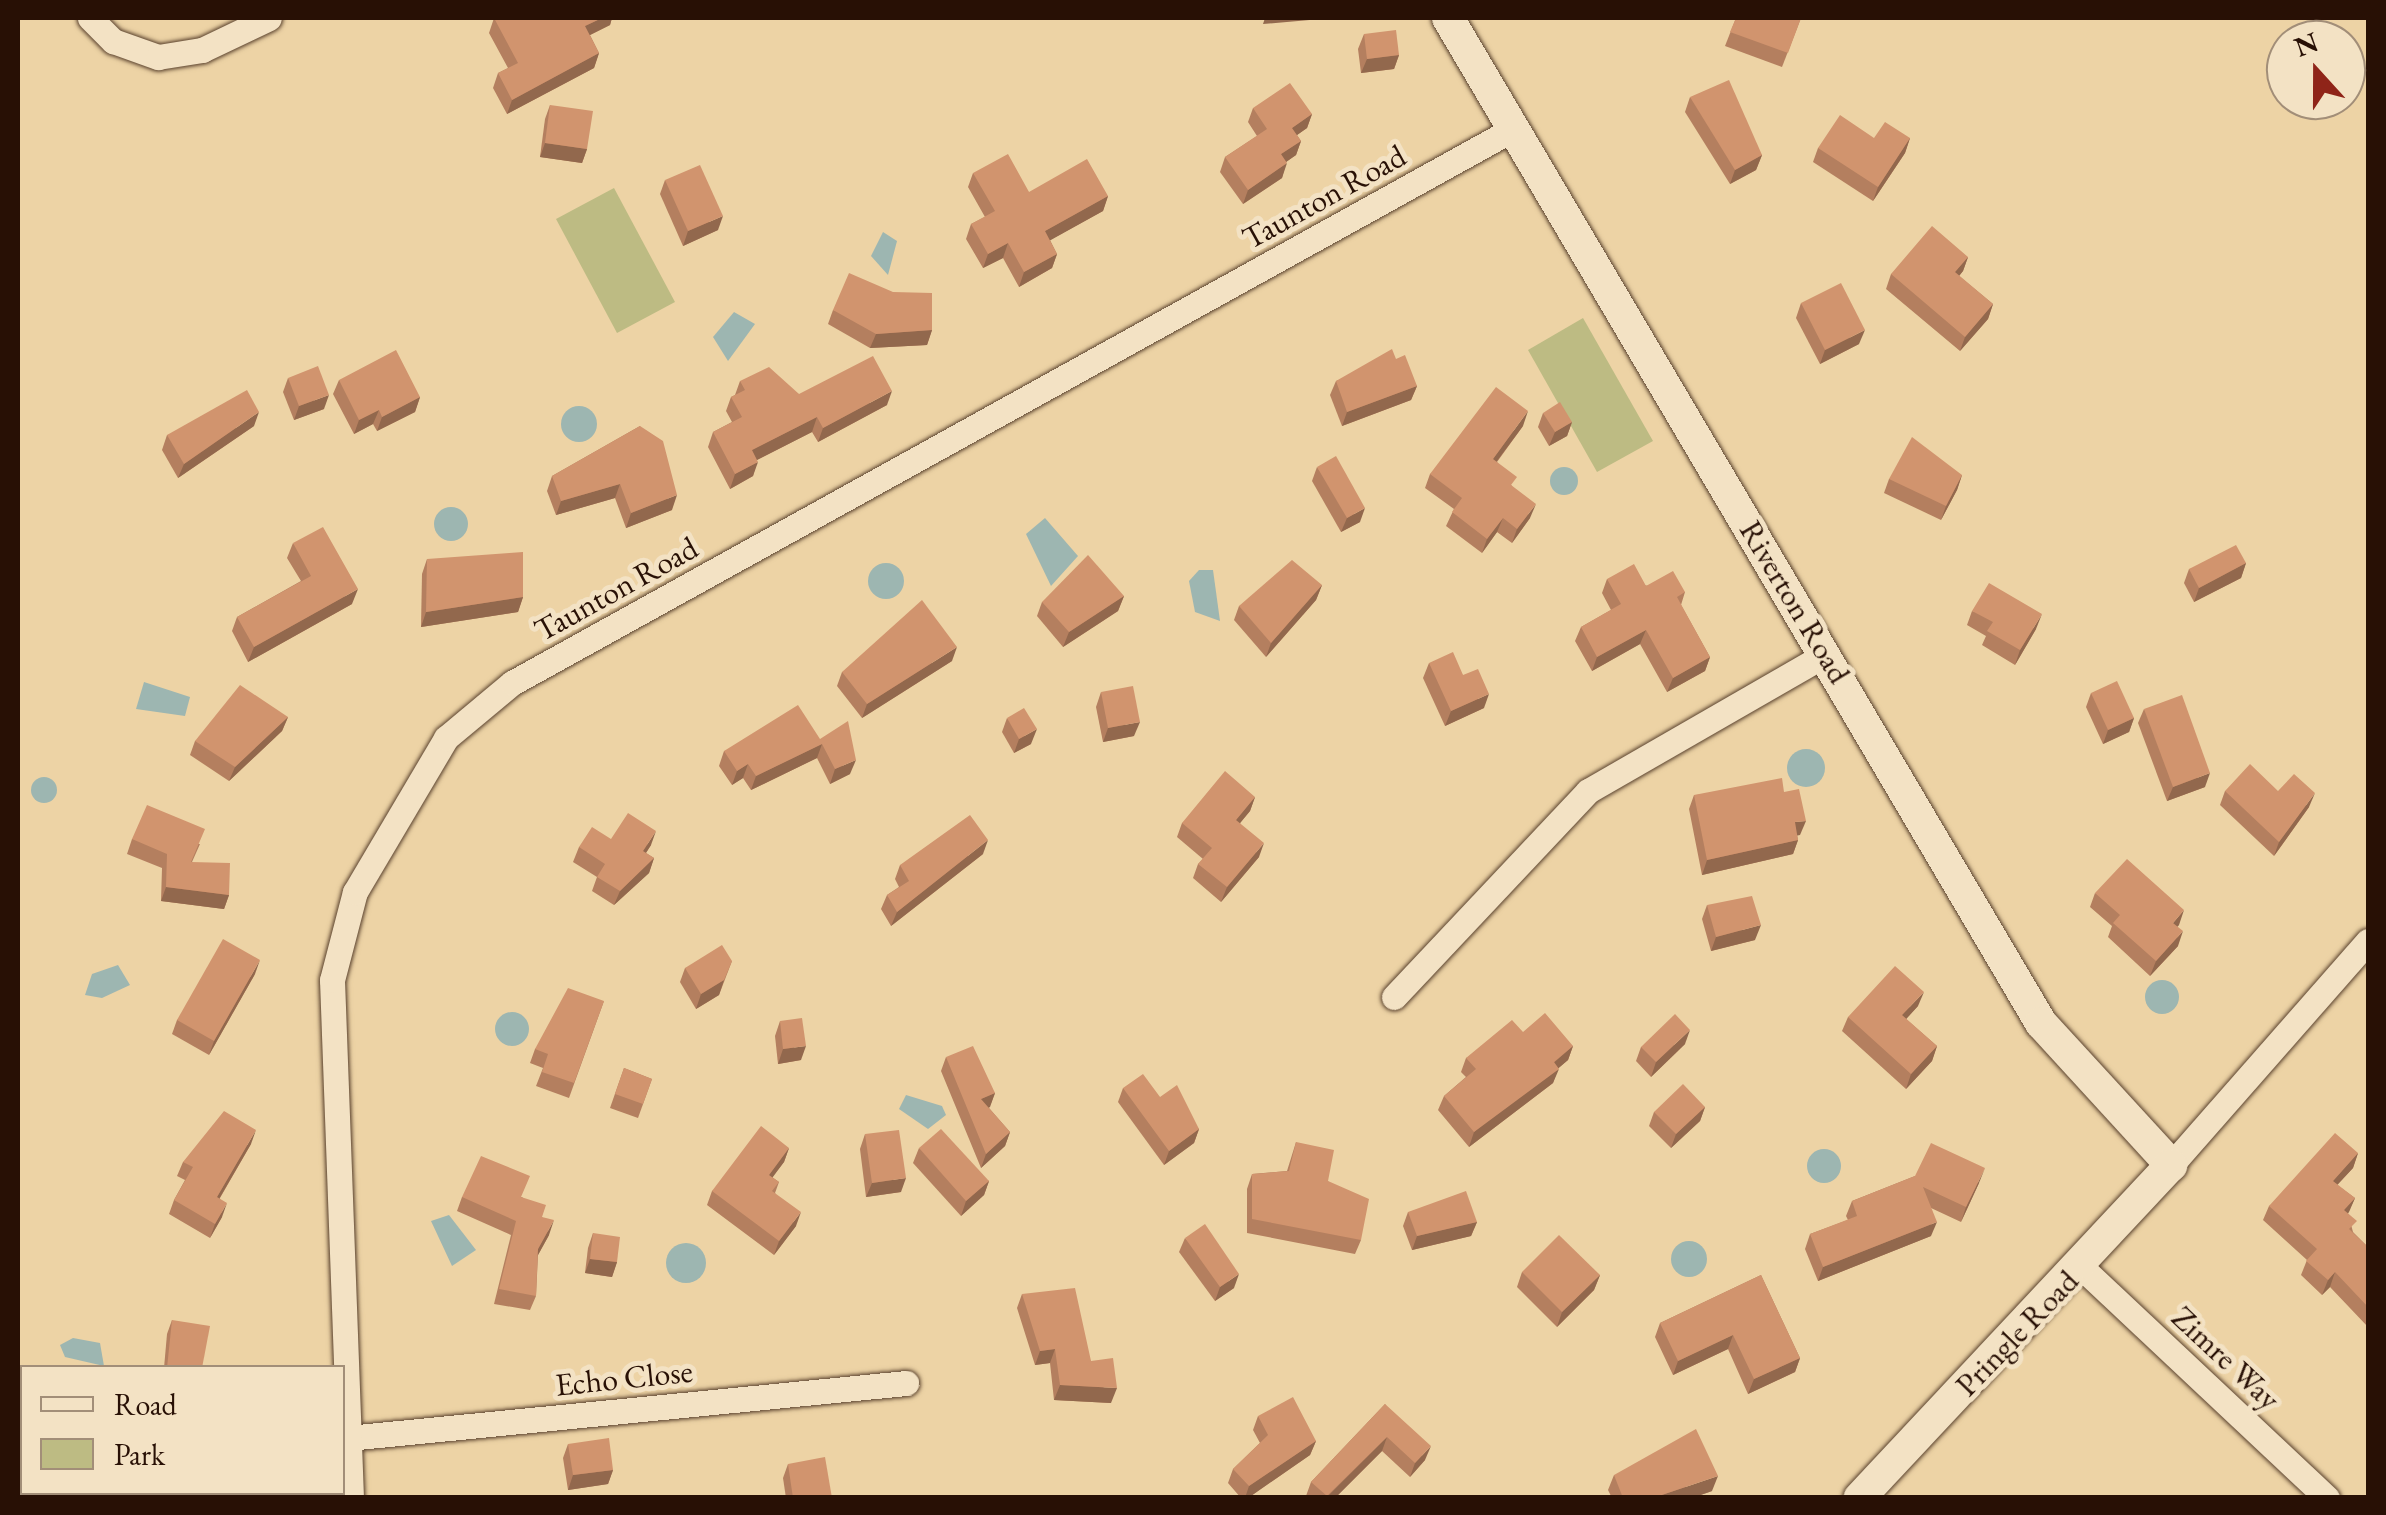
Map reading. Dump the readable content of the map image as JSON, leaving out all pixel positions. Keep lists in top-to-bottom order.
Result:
{
  "streets": {
    "street": [
      "Taunton Road",
      "Riverton Road",
      "Pringle Road",
      "Zimre Way",
      "Echo Close"
    ]
  },
  "crossings": [
    ["Taunton Road", "Riverton Road"],
    ["Taunton Road", "Echo Close"],
    ["Riverton Road", "Pringle Road"],
    ["Pringle Road", "Zimre Way"]
  ],
  "legend": ["Road", "Park"],
  "north": "top"
}
